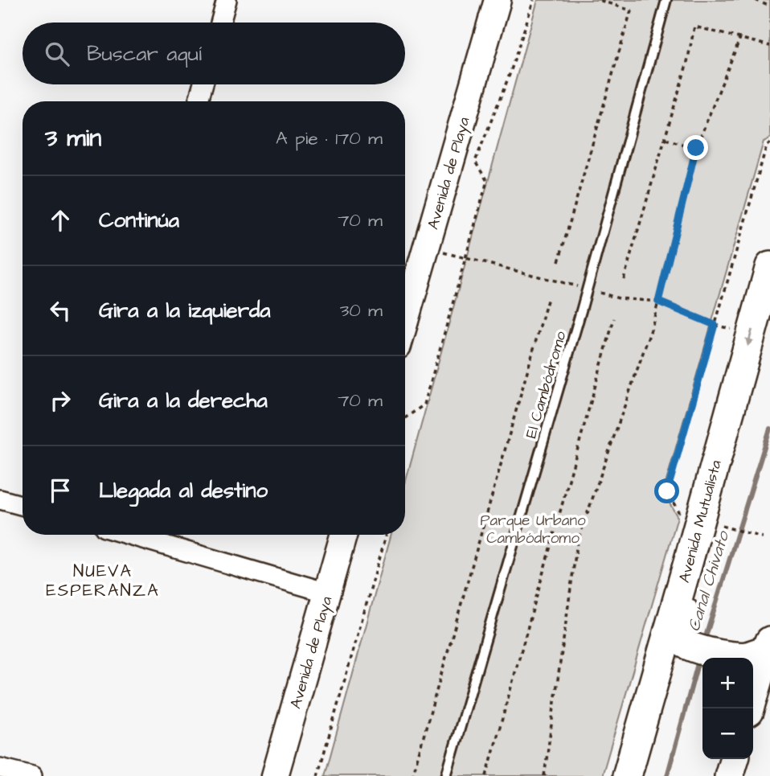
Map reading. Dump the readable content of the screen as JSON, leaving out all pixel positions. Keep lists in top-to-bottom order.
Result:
{
  "streets": {
    "main road": ["Avenida de Playa", "Avenida Mutualista"],
    "lane": ["El Cambódromo"]
  },
  "one_way": ["Avenida Mutualista"],
  "districts": ["NUEVA ESPERANZA"],
  "water": ["Canal Chivato"],
  "parks": ["Parque Urbano Cambódromo"],
  "page": {
    "search": "Buscar aquí",
    "heading": ["3 min", "A pie · 170 m"],
    "list": [
      ["Continúa", "70 m"],
      ["Gira a la izquierda", "30 m"],
      ["Gira a la derecha", "70 m"],
      "Llegada al destino"
    ],
    "map_buttons": ["+", "−"]
  }
}
